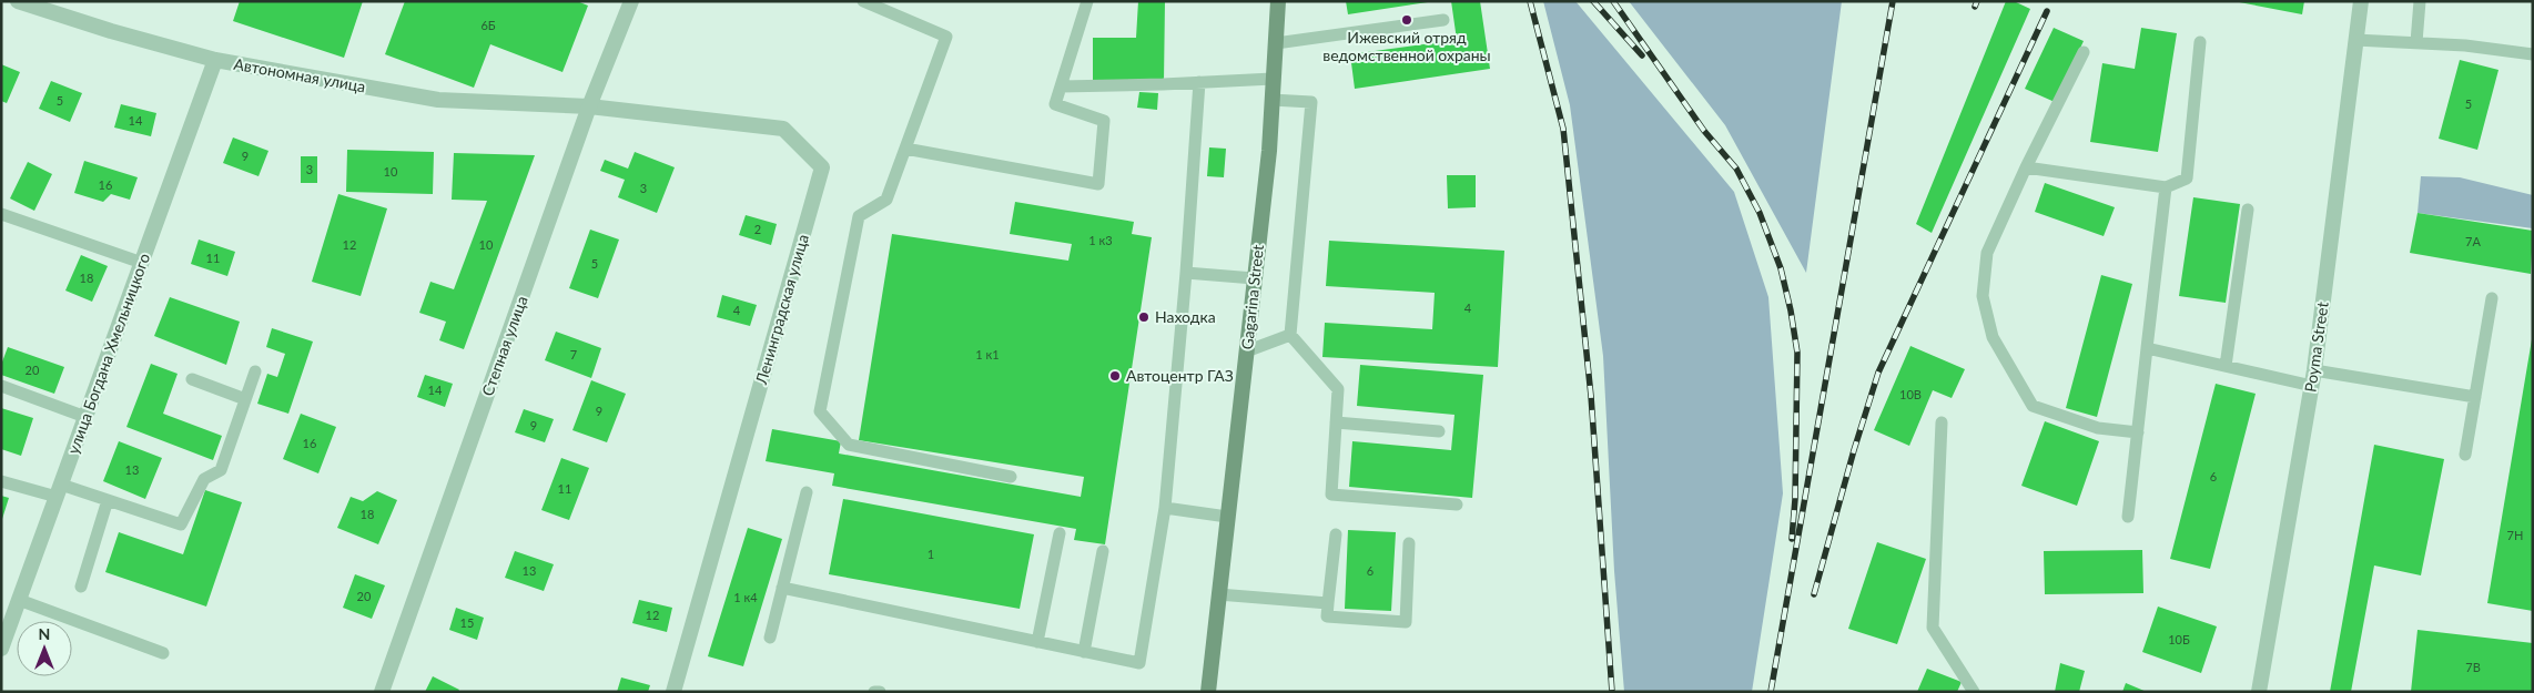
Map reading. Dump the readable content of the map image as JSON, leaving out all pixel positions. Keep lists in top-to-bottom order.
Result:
{
  "streets": {
    "main road": ["Gagarina Street"],
    "street": [
      "Автономная улица",
      "Ленинградская улица",
      "Степная улица",
      "Poyma Street",
      "улица Богдана Хмельницкого"
    ]
  },
  "crossings": [
    ["Автономная улица", "Ленинградская улица"],
    ["Автономная улица", "Степная улица"],
    ["Автономная улица", "улица Богдана Хмельницкого"],
    ["Ленинградская улица", "Степная улица"]
  ],
  "places": ["Ижевский отряд ведомственной охраны", "Находка", "Автоцентр ГАЗ"],
  "house_numbers": [
    "6Б",
    "5",
    "5",
    "14",
    "9",
    "3",
    "10",
    "16",
    "3",
    "2",
    "1 к3",
    "7А",
    "12",
    "10",
    "11",
    "5",
    "18",
    "4",
    "4",
    "7",
    "1 к1",
    "20",
    "14",
    "10В",
    "9",
    "9",
    "16",
    "13",
    "6",
    "11",
    "18",
    "7Н",
    "1",
    "13",
    "6",
    "20",
    "1 к4",
    "12",
    "15",
    "10Б",
    "7В"
  ],
  "north": "top"
}
